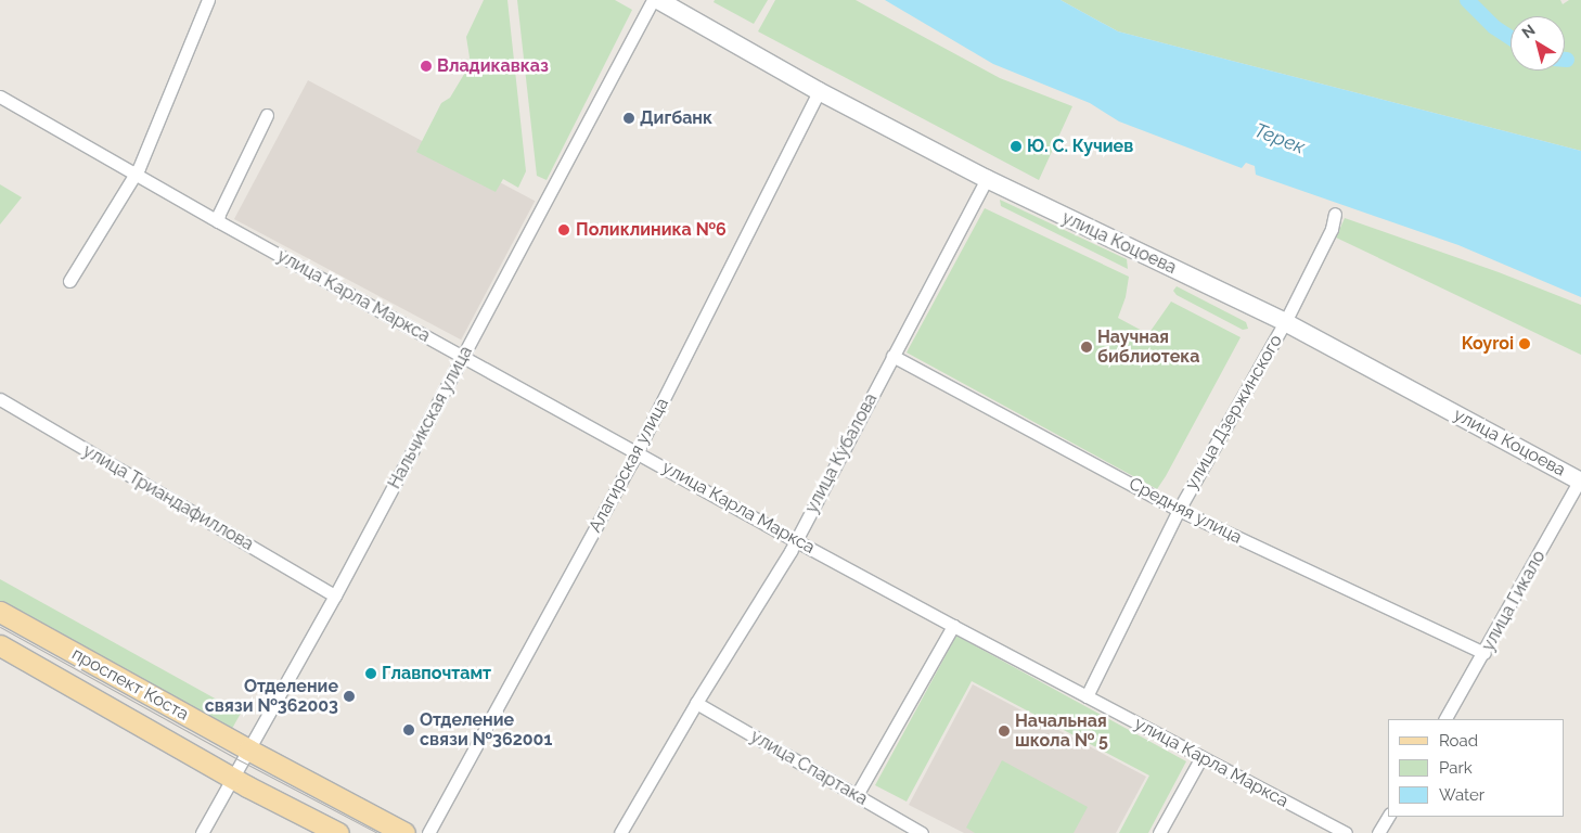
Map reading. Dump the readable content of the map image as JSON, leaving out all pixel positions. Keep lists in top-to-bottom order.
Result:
{
  "streets": {
    "main road": ["проспект Коста"],
    "street": [
      "улица Коцоева",
      "улица Карла Маркса",
      "улица Дзержинского",
      "Нальчикская улица",
      "улица Кубалова",
      "Алагирская улица",
      "улица Триандафиллова",
      "Средняя улица",
      "улица Гикало",
      "улица Спартака"
    ]
  },
  "crossings": [
    ["улица Коцоева", "улица Дзержинского"],
    ["улица Коцоева", "улица Кубалова"],
    ["улица Коцоева", "Алагирская улица"],
    ["улица Коцоева", "улица Гикало"],
    ["улица Карла Маркса", "улица Дзержинского"],
    ["улица Карла Маркса", "Нальчикская улица"],
    ["улица Карла Маркса", "улица Кубалова"],
    ["улица Карла Маркса", "Алагирская улица"],
    ["улица Дзержинского", "Средняя улица"],
    ["Нальчикская улица", "улица Триандафиллова"],
    ["Нальчикская улица", "проспект Коста"],
    ["улица Кубалова", "Средняя улица"],
    ["улица Кубалова", "улица Спартака"],
    ["Средняя улица", "улица Гикало"]
  ],
  "water": ["Терек"],
  "places": [
    "Владикавказ",
    "Дигбанк",
    "Ю. С. Кучиев",
    "Поликлиника №6",
    "Koyroi",
    "Научная библиотека",
    "Главпочтамт",
    "Отделение связи №362003",
    "Отделение связи №362001",
    "Начальная школа № 5"
  ],
  "legend": ["Road", "Park", "Water"],
  "north": "top left"
}
